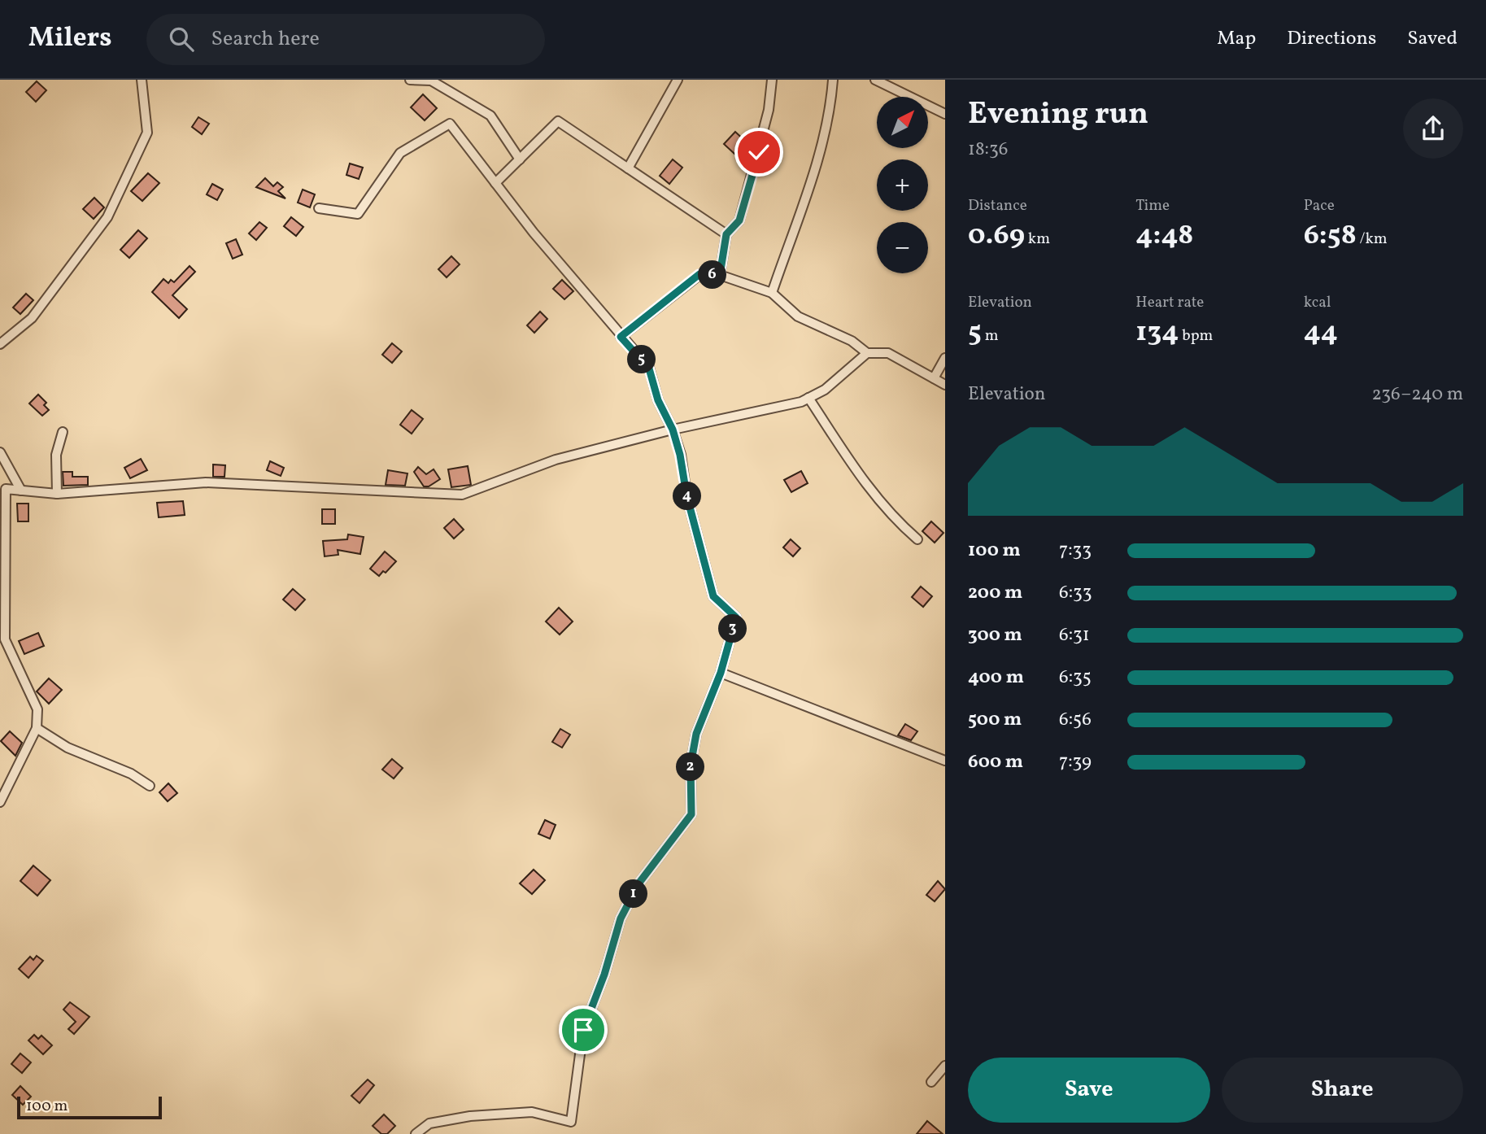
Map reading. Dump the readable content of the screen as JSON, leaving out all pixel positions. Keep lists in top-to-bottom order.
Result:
{
  "scale_bar": "100 m",
  "north": "top right",
  "page": {
    "header": "Milers",
    "search": "Search here",
    "nav": ["Map", "Directions", "Saved"],
    "heading": ["Evening run", "18:36"],
    "map_buttons": ["+", "−"],
    "stats": [
      ["Distance", "0.69 km"],
      ["Time", "4:48"],
      ["Pace", "6:58 /km"],
      ["Elevation", "5 m"],
      ["Heart rate", "134 bpm"],
      ["kcal", "44"]
    ],
    "pins": [
      "6",
      "5",
      "4",
      "3",
      "2",
      "1"
    ],
    "chart": ["Elevation", "236–240 m"],
    "list": [
      {
        "name": "100 m",
        "note": "7:33"
      },
      {
        "name": "200 m",
        "note": "6:33"
      },
      {
        "name": "300 m",
        "note": "6:31"
      },
      {
        "name": "400 m",
        "note": "6:35"
      },
      {
        "name": "500 m",
        "note": "6:56"
      },
      {
        "name": "600 m",
        "note": "7:39"
      }
    ],
    "buttons": ["Save", "Share"],
    "scale": "100 m"
  }
}
